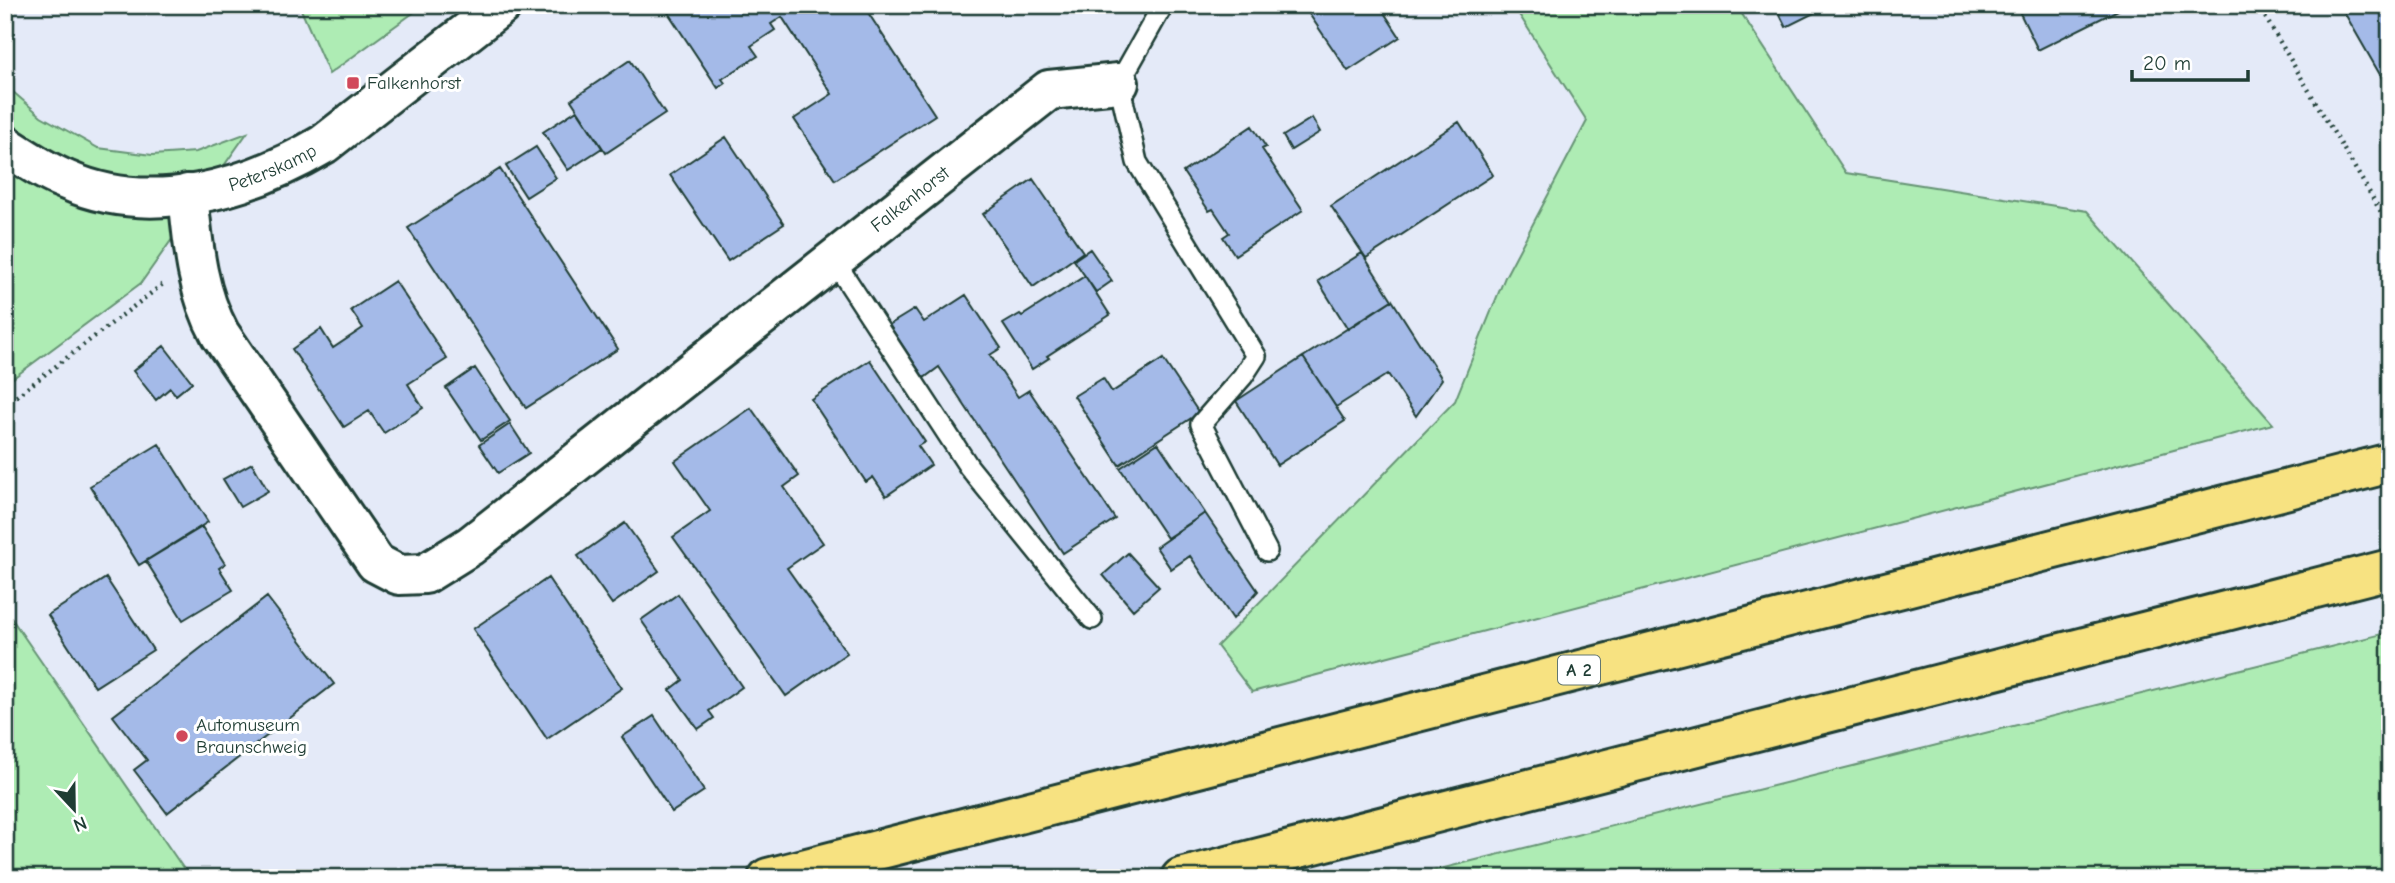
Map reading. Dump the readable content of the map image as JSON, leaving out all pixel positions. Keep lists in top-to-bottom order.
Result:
{
  "streets": {
    "highway": ["A 2"],
    "street": ["Peterskamp", "Falkenhorst"]
  },
  "crossings": [
    ["Peterskamp", "Falkenhorst"]
  ],
  "places": {
    "transit": ["Falkenhorst"],
    "other": ["Automuseum Braunschweig"]
  },
  "scale_bar": "20 m",
  "north": "bottom"
}
